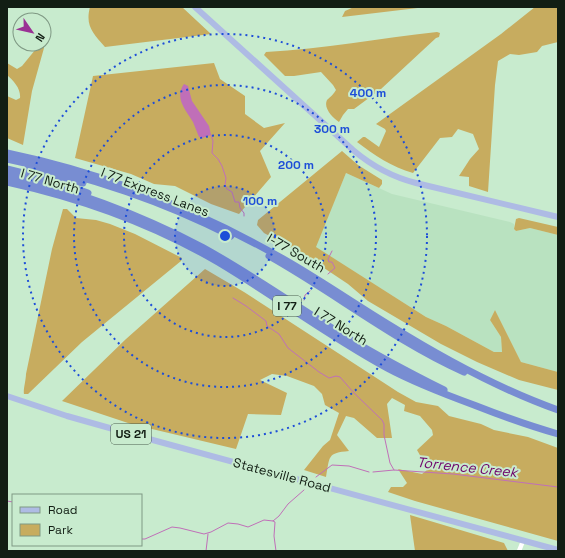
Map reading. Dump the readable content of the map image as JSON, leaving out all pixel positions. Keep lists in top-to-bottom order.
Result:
{
  "streets": {
    "highway": [
      "I 77 North",
      "I 77 Express Lanes",
      "I-77 South",
      "I 77"
    ],
    "main road": ["US 21", "Statesville Road"]
  },
  "crossings": [
    ["I 77 North", "I 77"],
    ["I 77 Express Lanes", "I-77 South"]
  ],
  "water": ["Torrence Creek"],
  "legend": ["Road", "Park"],
  "north": "bottom right",
  "rings": [
    "400 m",
    "300 m",
    "200 m",
    "100 m"
  ]
}
